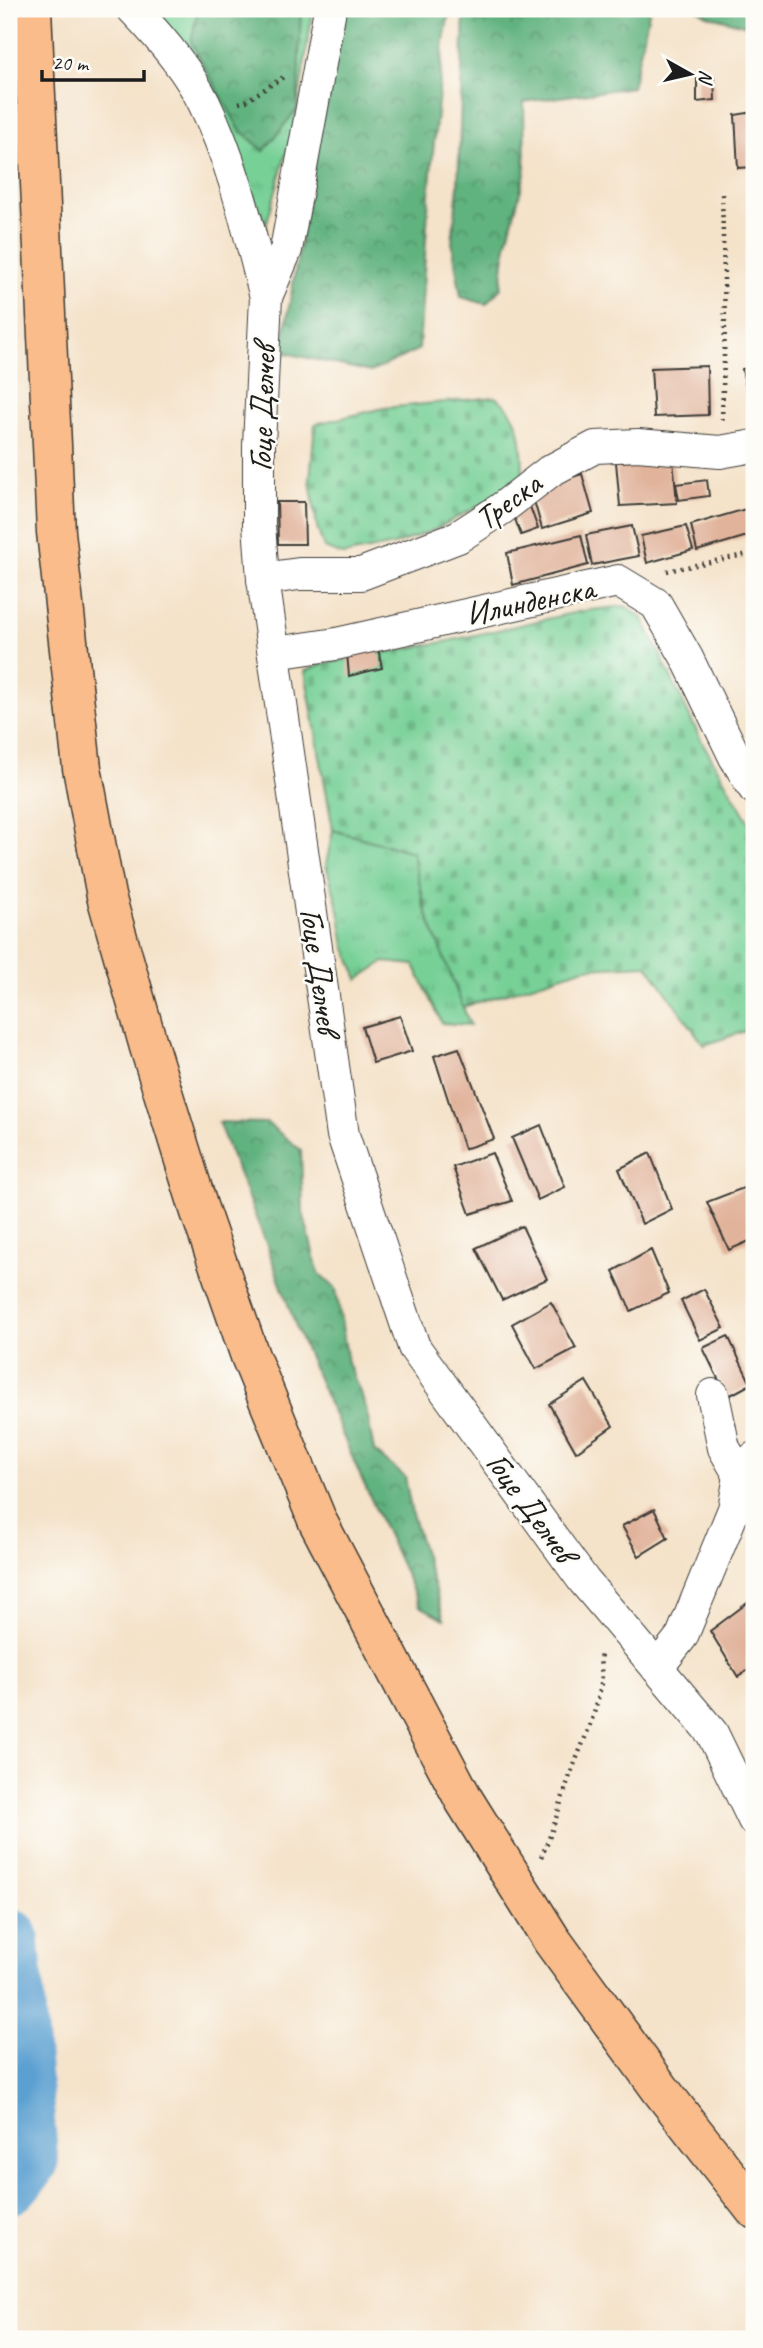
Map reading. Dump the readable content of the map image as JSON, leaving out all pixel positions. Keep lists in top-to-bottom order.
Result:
{
  "streets": {
    "street": ["Гоце Делчев", "Треска", "Илинденска"]
  },
  "crossings": [
    ["Гоце Делчев", "Треска"],
    ["Гоце Делчев", "Илинденска"]
  ],
  "scale_bar": "20 m",
  "north": "right"
}
